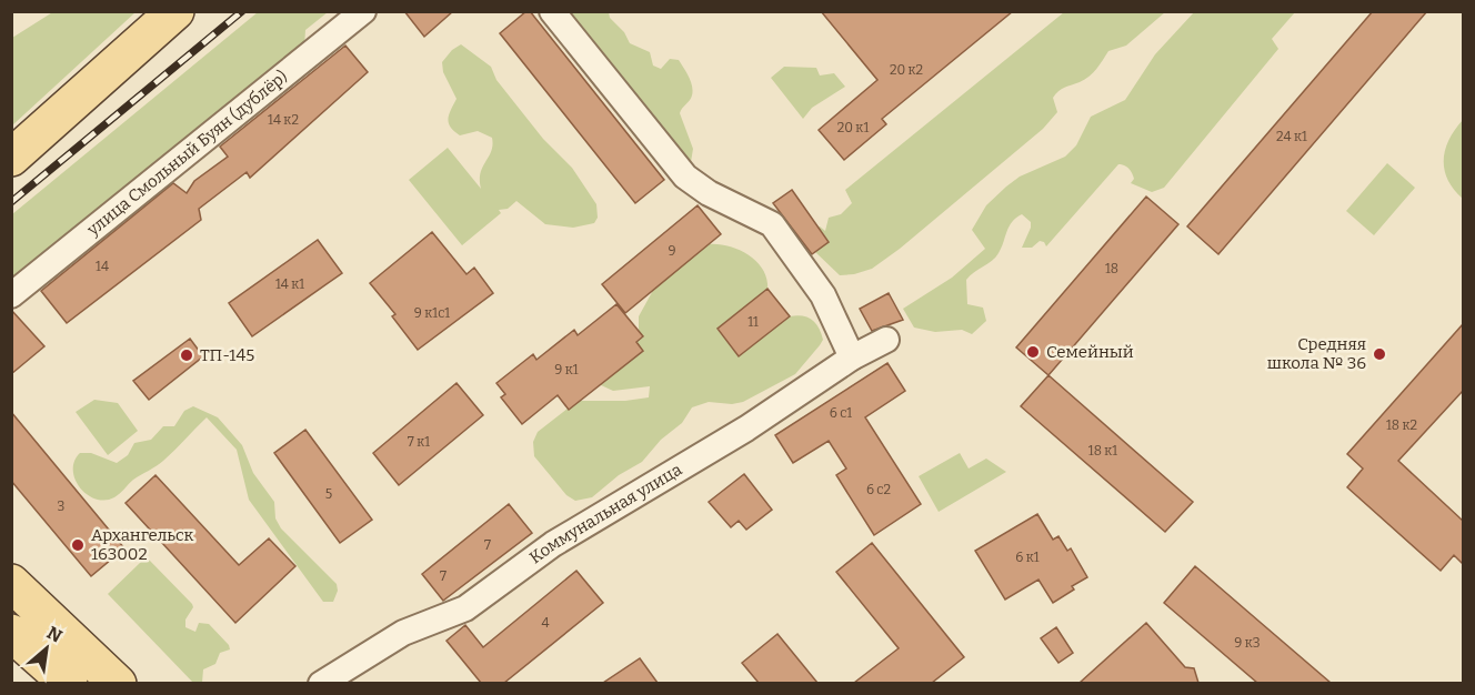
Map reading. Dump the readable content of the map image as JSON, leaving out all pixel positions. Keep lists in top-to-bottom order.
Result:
{
  "streets": {
    "street": ["улица Смольный Буян (дублёр)", "Коммунальная улица"]
  },
  "places": [
    "Семейный",
    "Средняя школа № 36",
    "ТП-145",
    "Архангельск 163002"
  ],
  "house_numbers": [
    "20 к2",
    "14 к2",
    "20 к1",
    "24 к1",
    "9",
    "14",
    "18",
    "14 к1",
    "9 к1с1",
    "11",
    "9 к1",
    "6 с1",
    "18 к2",
    "7 к1",
    "18 к1",
    "6 с2",
    "5",
    "3",
    "7",
    "6 к1",
    "7",
    "4",
    "9 к3"
  ],
  "north": "top right"
}
